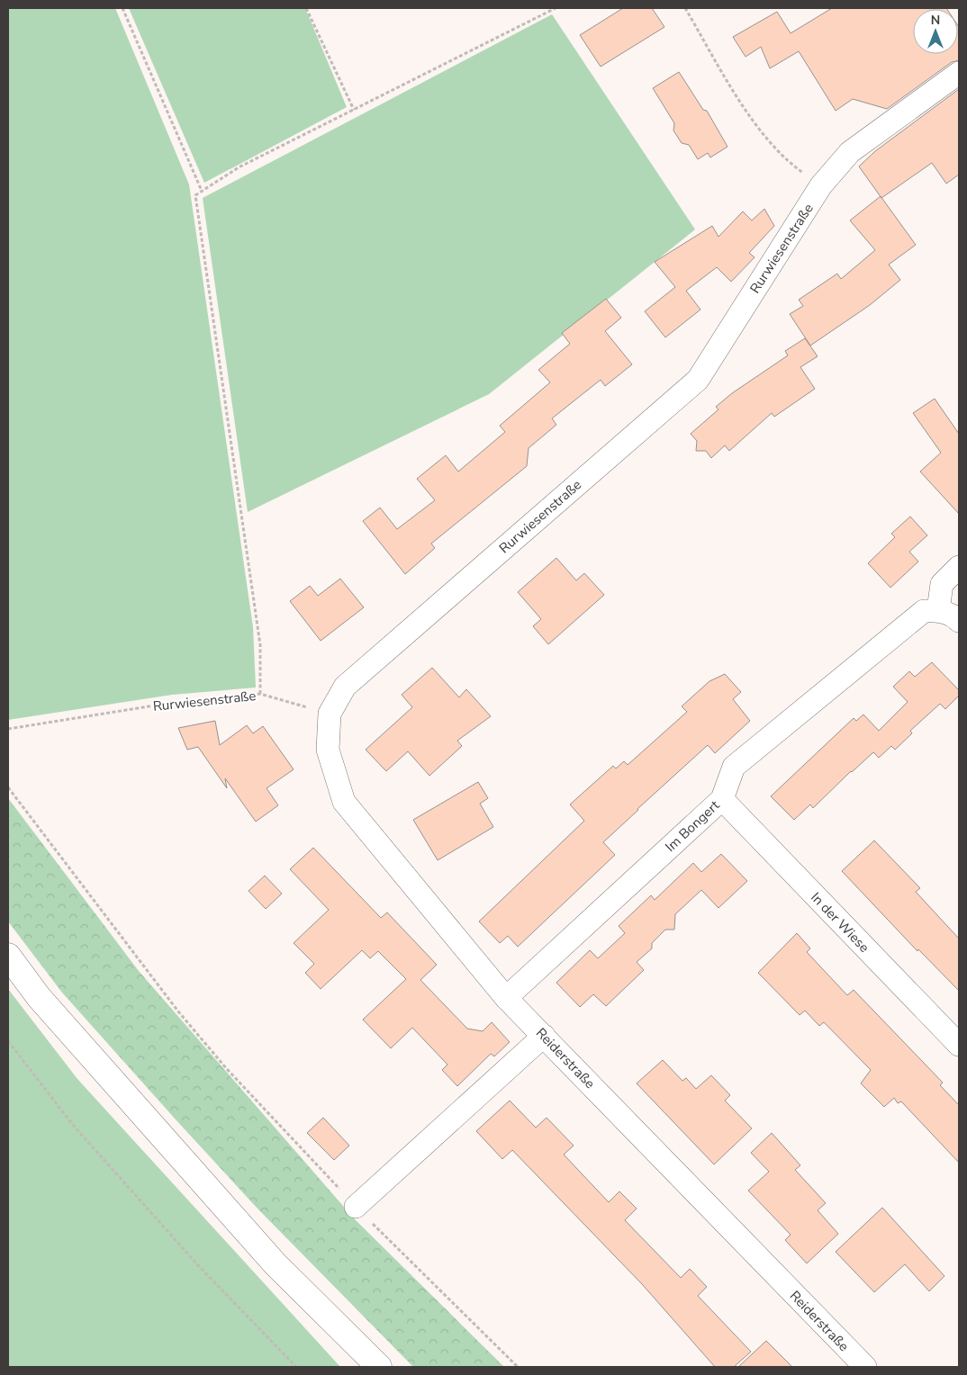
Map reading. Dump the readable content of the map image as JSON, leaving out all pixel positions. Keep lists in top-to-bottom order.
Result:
{
  "streets": {
    "street": [
      "Rurwiesenstraße",
      "Im Bongert",
      "In der Wiese",
      "Reiderstraße"
    ]
  },
  "crossings": [
    ["Rurwiesenstraße", "Reiderstraße"],
    ["Im Bongert", "In der Wiese"],
    ["Im Bongert", "Reiderstraße"]
  ],
  "north": "top"
}
